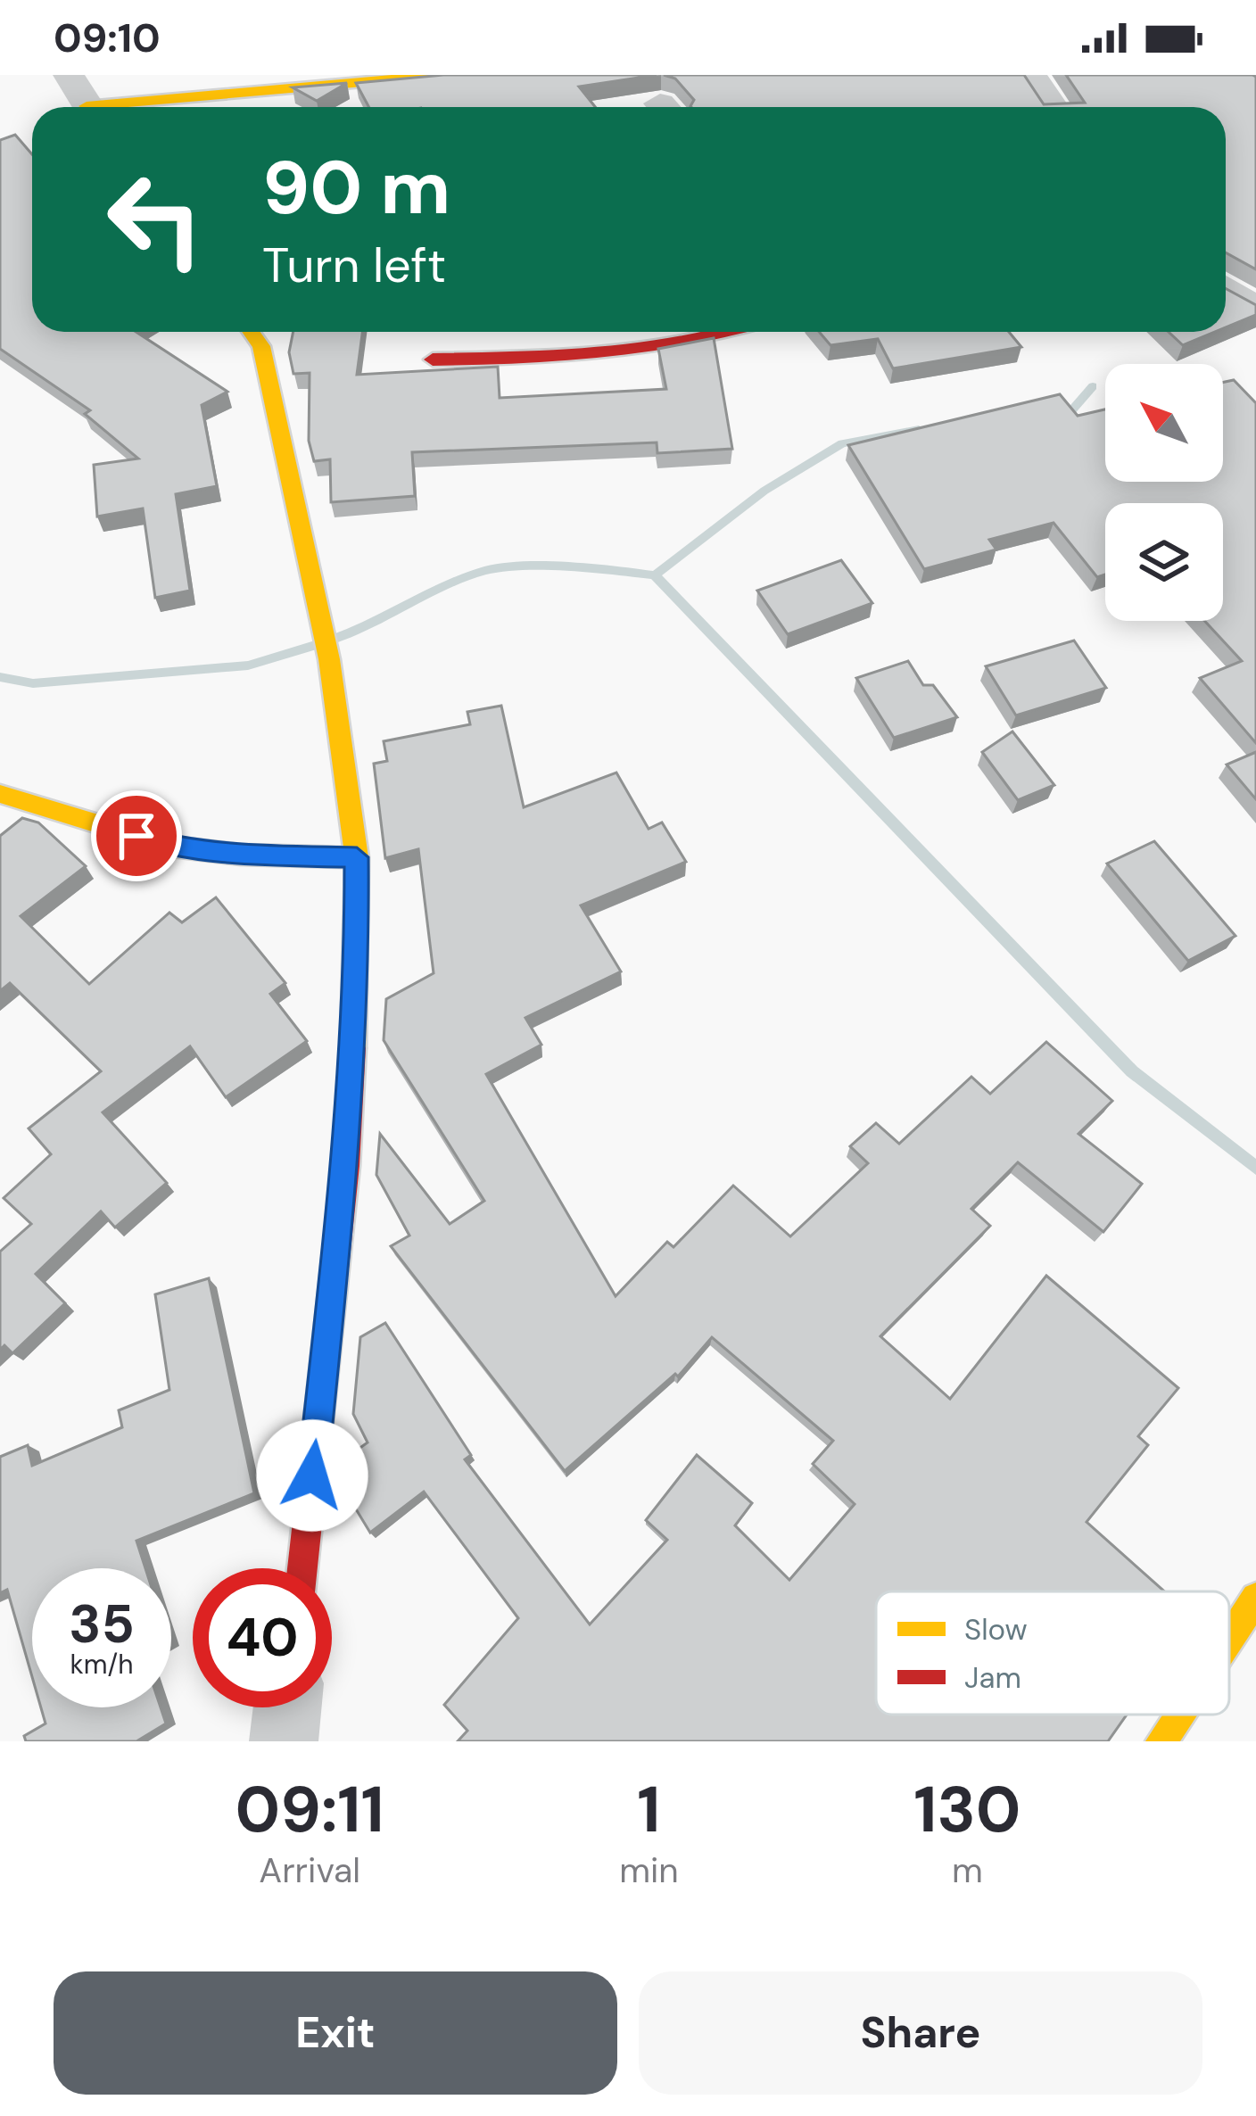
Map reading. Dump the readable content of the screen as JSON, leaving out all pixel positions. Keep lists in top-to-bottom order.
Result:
{
  "legend": ["Slow", "Jam"],
  "north": "top left",
  "page": {
    "status": "09:10",
    "turn": ["90 m", "Turn left"],
    "speed": "35 km/h",
    "limit": "40",
    "eta": [
      "09:11",
      "Arrival",
      "1",
      "min",
      "130",
      "m"
    ],
    "buttons": ["Exit", "Share"]
  }
}
